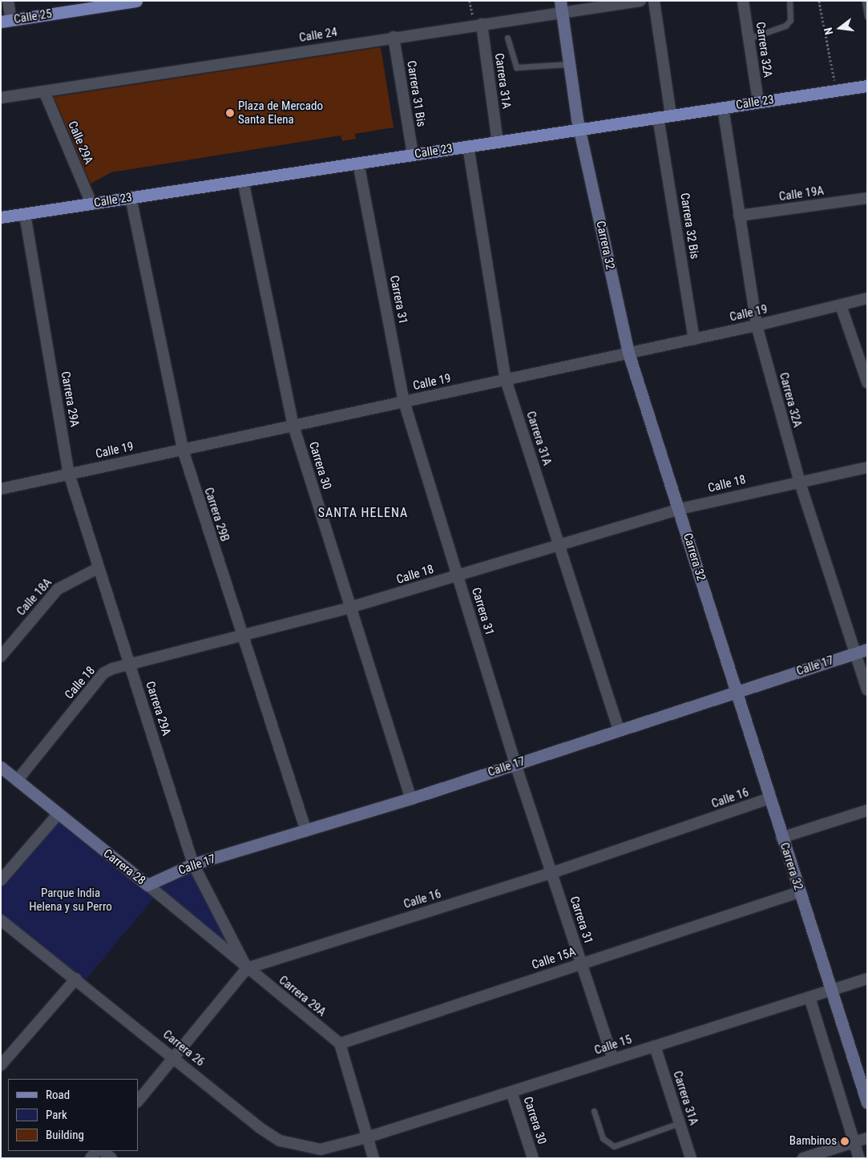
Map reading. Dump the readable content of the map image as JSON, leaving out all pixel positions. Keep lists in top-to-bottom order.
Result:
{
  "streets": {
    "main road": ["Calle 25", "Calle 23"],
    "street": [
      "Calle 24",
      "Carrera 32A",
      "Carrera 31A",
      "Carrera 31 Bis",
      "Calle 29A",
      "Calle 19A",
      "Carrera 32 Bis",
      "Carrera 32",
      "Carrera 31",
      "Calle 19",
      "Carrera 29A",
      "Carrera 30",
      "Calle 18",
      "Carrera 29B",
      "Calle 18A",
      "Calle 17",
      "Calle 16",
      "Carrera 28",
      "Calle 15A",
      "Calle 15",
      "Carrera 26"
    ]
  },
  "crossings": [
    ["Calle 24", "Carrera 31A"],
    ["Calle 24", "Carrera 31 Bis"],
    ["Calle 24", "Calle 29A"],
    ["Calle 24", "Carrera 32"],
    ["Carrera 32A", "Calle 23"],
    ["Carrera 32A", "Calle 19A"],
    ["Carrera 32A", "Calle 19"],
    ["Carrera 32A", "Calle 18"],
    ["Carrera 32A", "Calle 17"],
    ["Carrera 31A", "Calle 23"],
    ["Carrera 31A", "Calle 19"],
    ["Carrera 31A", "Calle 18"],
    ["Carrera 31A", "Calle 17"],
    ["Carrera 31A", "Calle 15"],
    ["Carrera 31 Bis", "Calle 23"],
    ["Calle 23", "Calle 29A"],
    ["Calle 23", "Carrera 32 Bis"],
    ["Calle 23", "Carrera 32"],
    ["Calle 23", "Carrera 31"],
    ["Calle 23", "Carrera 29A"],
    ["Calle 23", "Carrera 30"],
    ["Calle 23", "Carrera 29B"],
    ["Carrera 32 Bis", "Calle 19"],
    ["Carrera 32", "Calle 19"],
    ["Carrera 32", "Calle 18"],
    ["Carrera 32", "Calle 17"],
    ["Carrera 32", "Calle 16"],
    ["Carrera 32", "Calle 15A"],
    ["Carrera 32", "Calle 15"],
    ["Carrera 31", "Calle 19"],
    ["Carrera 31", "Calle 18"],
    ["Carrera 31", "Calle 17"],
    ["Carrera 31", "Calle 16"],
    ["Carrera 31", "Calle 15A"],
    ["Carrera 31", "Calle 15"],
    ["Calle 19", "Carrera 29A"],
    ["Calle 19", "Carrera 30"],
    ["Calle 19", "Carrera 29B"],
    ["Carrera 29A", "Calle 18"],
    ["Carrera 29A", "Calle 18A"],
    ["Carrera 29A", "Calle 17"],
    ["Carrera 29A", "Calle 16"],
    ["Carrera 29A", "Carrera 28"],
    ["Carrera 29A", "Calle 15A"],
    ["Carrera 30", "Calle 18"],
    ["Carrera 30", "Calle 17"],
    ["Carrera 30", "Calle 15"],
    ["Calle 18", "Carrera 29B"],
    ["Calle 18", "Carrera 28"],
    ["Carrera 29B", "Calle 17"],
    ["Calle 17", "Carrera 28"],
    ["Calle 16", "Carrera 28"],
    ["Calle 15", "Carrera 26"]
  ],
  "districts": ["SANTA HELENA"],
  "parks": ["Parque India Helena y su Perro"],
  "places": ["Plaza de Mercado Santa Elena", "Bambinos"],
  "legend": ["Road", "Park", "Building"],
  "north": "left"
}
